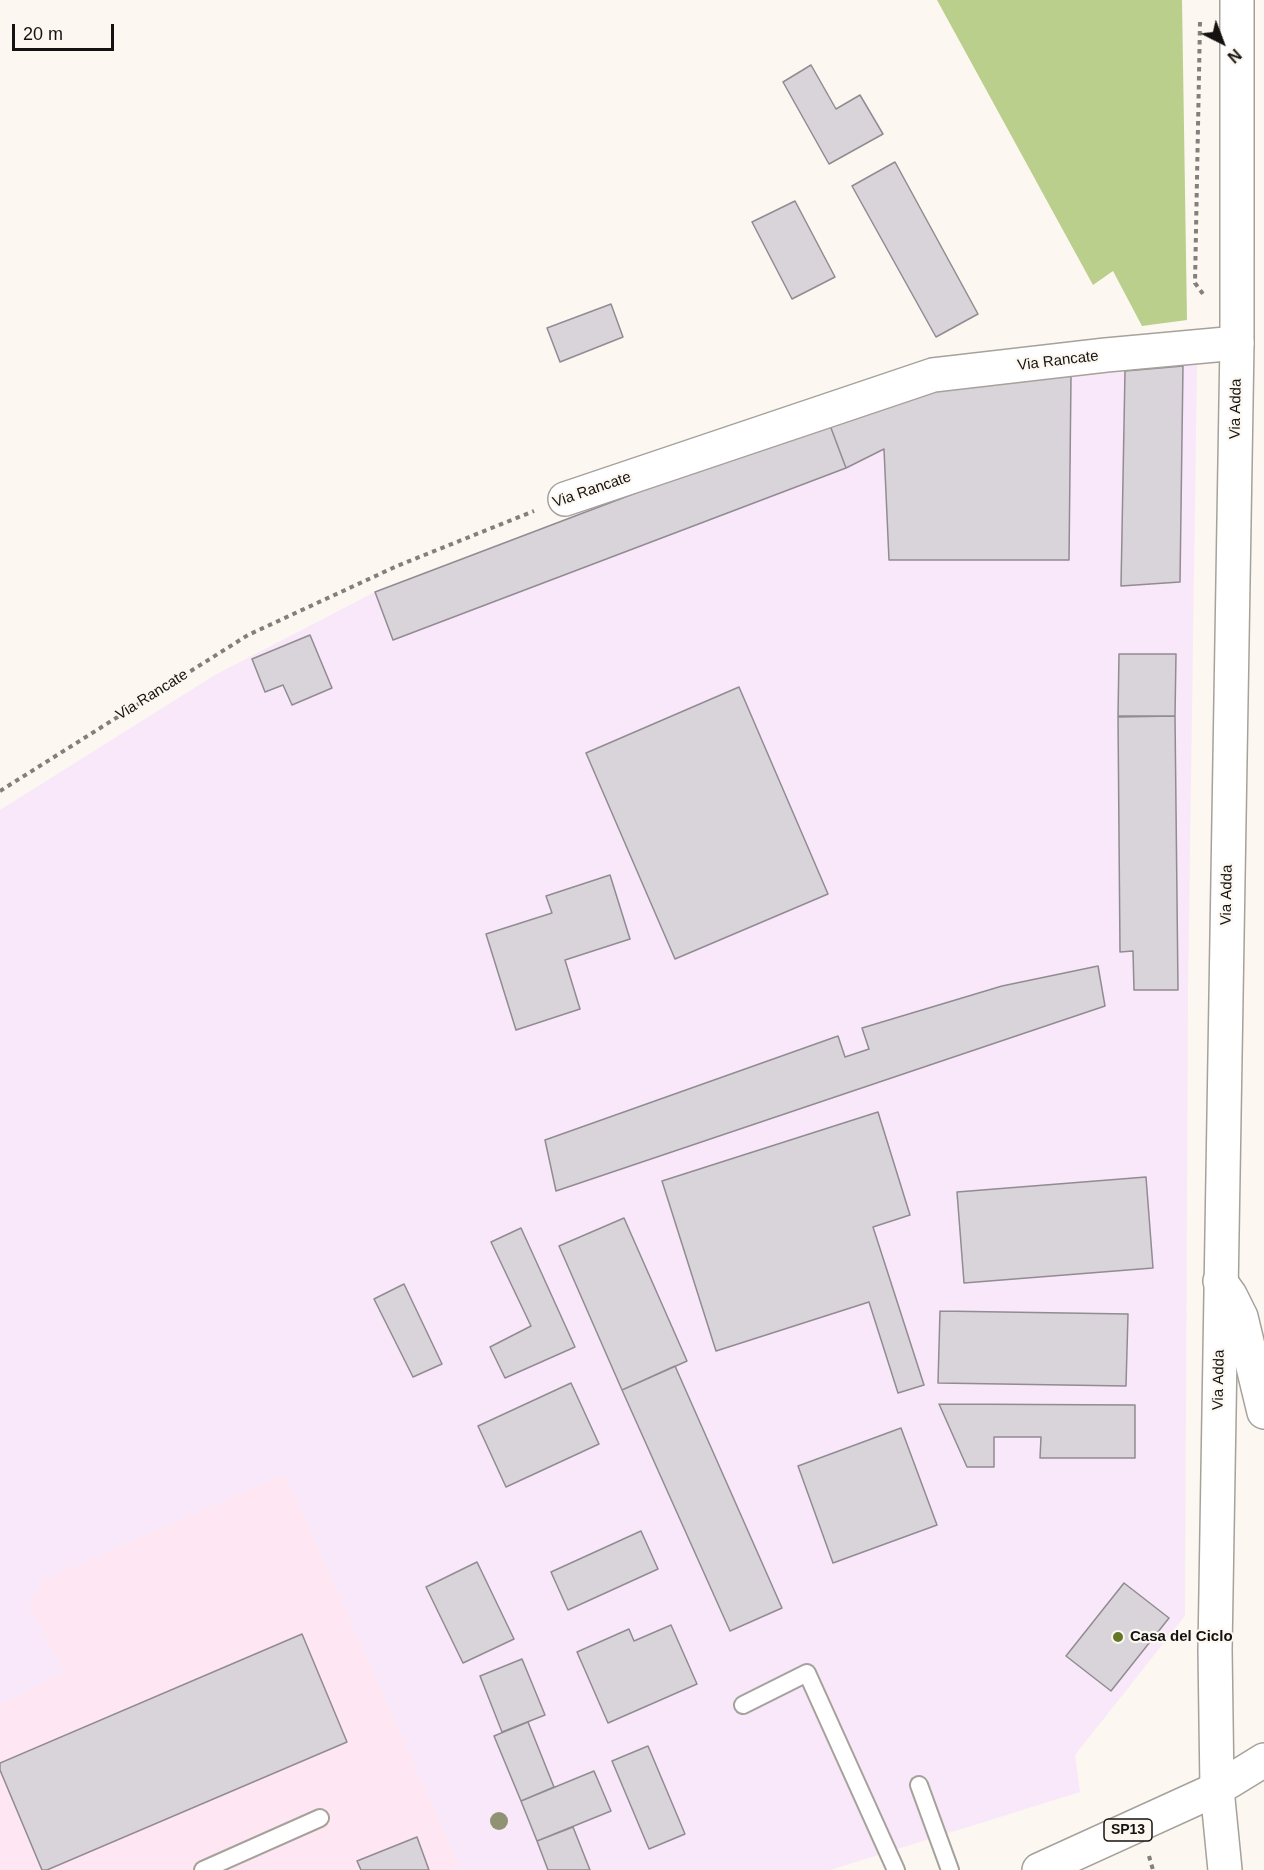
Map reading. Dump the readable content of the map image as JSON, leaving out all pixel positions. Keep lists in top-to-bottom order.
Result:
{
  "streets": {
    "main road": ["Via Rancate", "Via Adda", "SP13"]
  },
  "crossings": [
    ["Via Rancate", "Via Adda"],
    ["Via Adda", "SP13"]
  ],
  "places": ["Casa del Ciclo"],
  "scale_bar": "20 m",
  "north": "bottom right"
}
